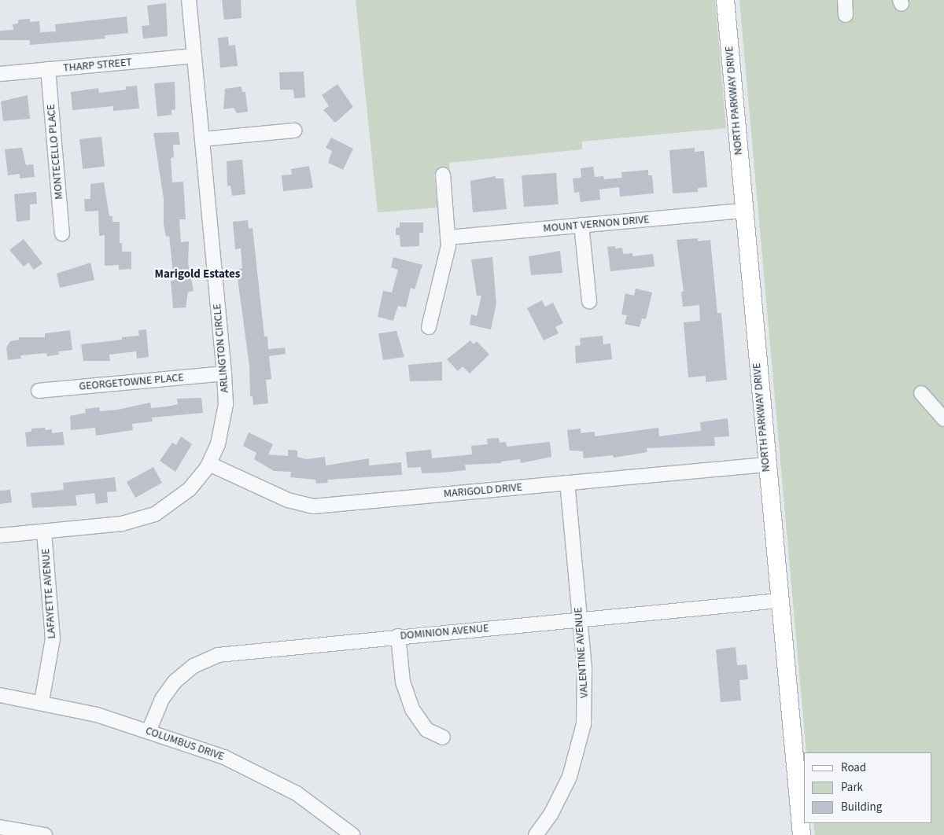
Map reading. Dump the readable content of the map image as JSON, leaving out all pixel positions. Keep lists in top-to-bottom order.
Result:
{
  "streets": {
    "main road": ["NORTH PARKWAY DRIVE"],
    "street": [
      "THARP STREET",
      "MONTECELLO PLACE",
      "MOUNT VERNON DRIVE",
      "ARLINGTON CIRCLE",
      "GEORGETOWNE PLACE",
      "MARIGOLD DRIVE",
      "LAFAYETTE AVENUE",
      "DOMINION AVENUE",
      "VALENTINE AVENUE",
      "COLUMBUS DRIVE"
    ]
  },
  "crossings": [
    ["THARP STREET", "MONTECELLO PLACE"],
    ["THARP STREET", "ARLINGTON CIRCLE"],
    ["NORTH PARKWAY DRIVE", "MOUNT VERNON DRIVE"],
    ["NORTH PARKWAY DRIVE", "MARIGOLD DRIVE"],
    ["NORTH PARKWAY DRIVE", "DOMINION AVENUE"],
    ["ARLINGTON CIRCLE", "GEORGETOWNE PLACE"],
    ["ARLINGTON CIRCLE", "MARIGOLD DRIVE"],
    ["ARLINGTON CIRCLE", "LAFAYETTE AVENUE"],
    ["MARIGOLD DRIVE", "VALENTINE AVENUE"],
    ["LAFAYETTE AVENUE", "COLUMBUS DRIVE"],
    ["DOMINION AVENUE", "VALENTINE AVENUE"],
    ["DOMINION AVENUE", "COLUMBUS DRIVE"]
  ],
  "districts": ["Marigold Estates"],
  "legend": ["Road", "Park", "Building"]
}
